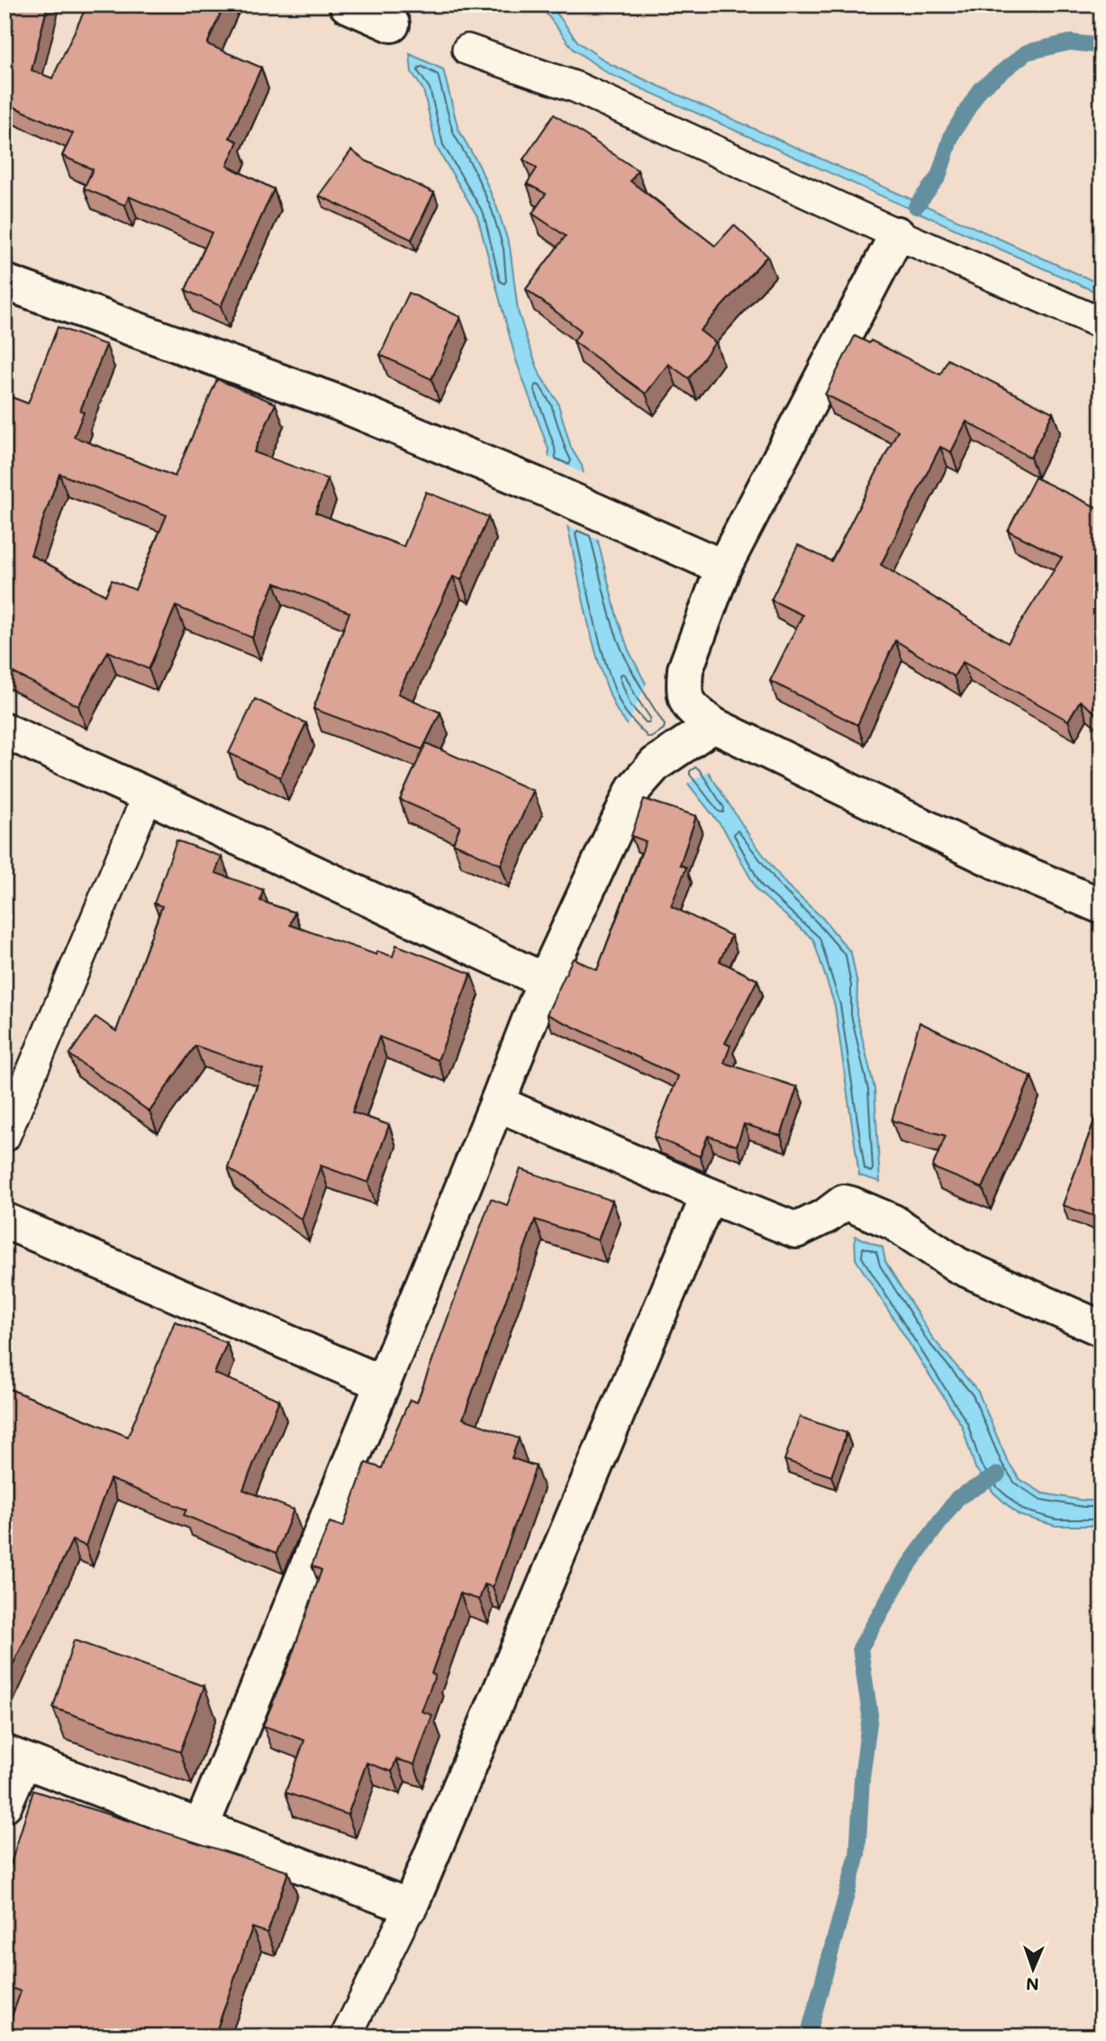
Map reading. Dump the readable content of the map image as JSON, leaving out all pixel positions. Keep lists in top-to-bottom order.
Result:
{
  "north": "bottom"
}
